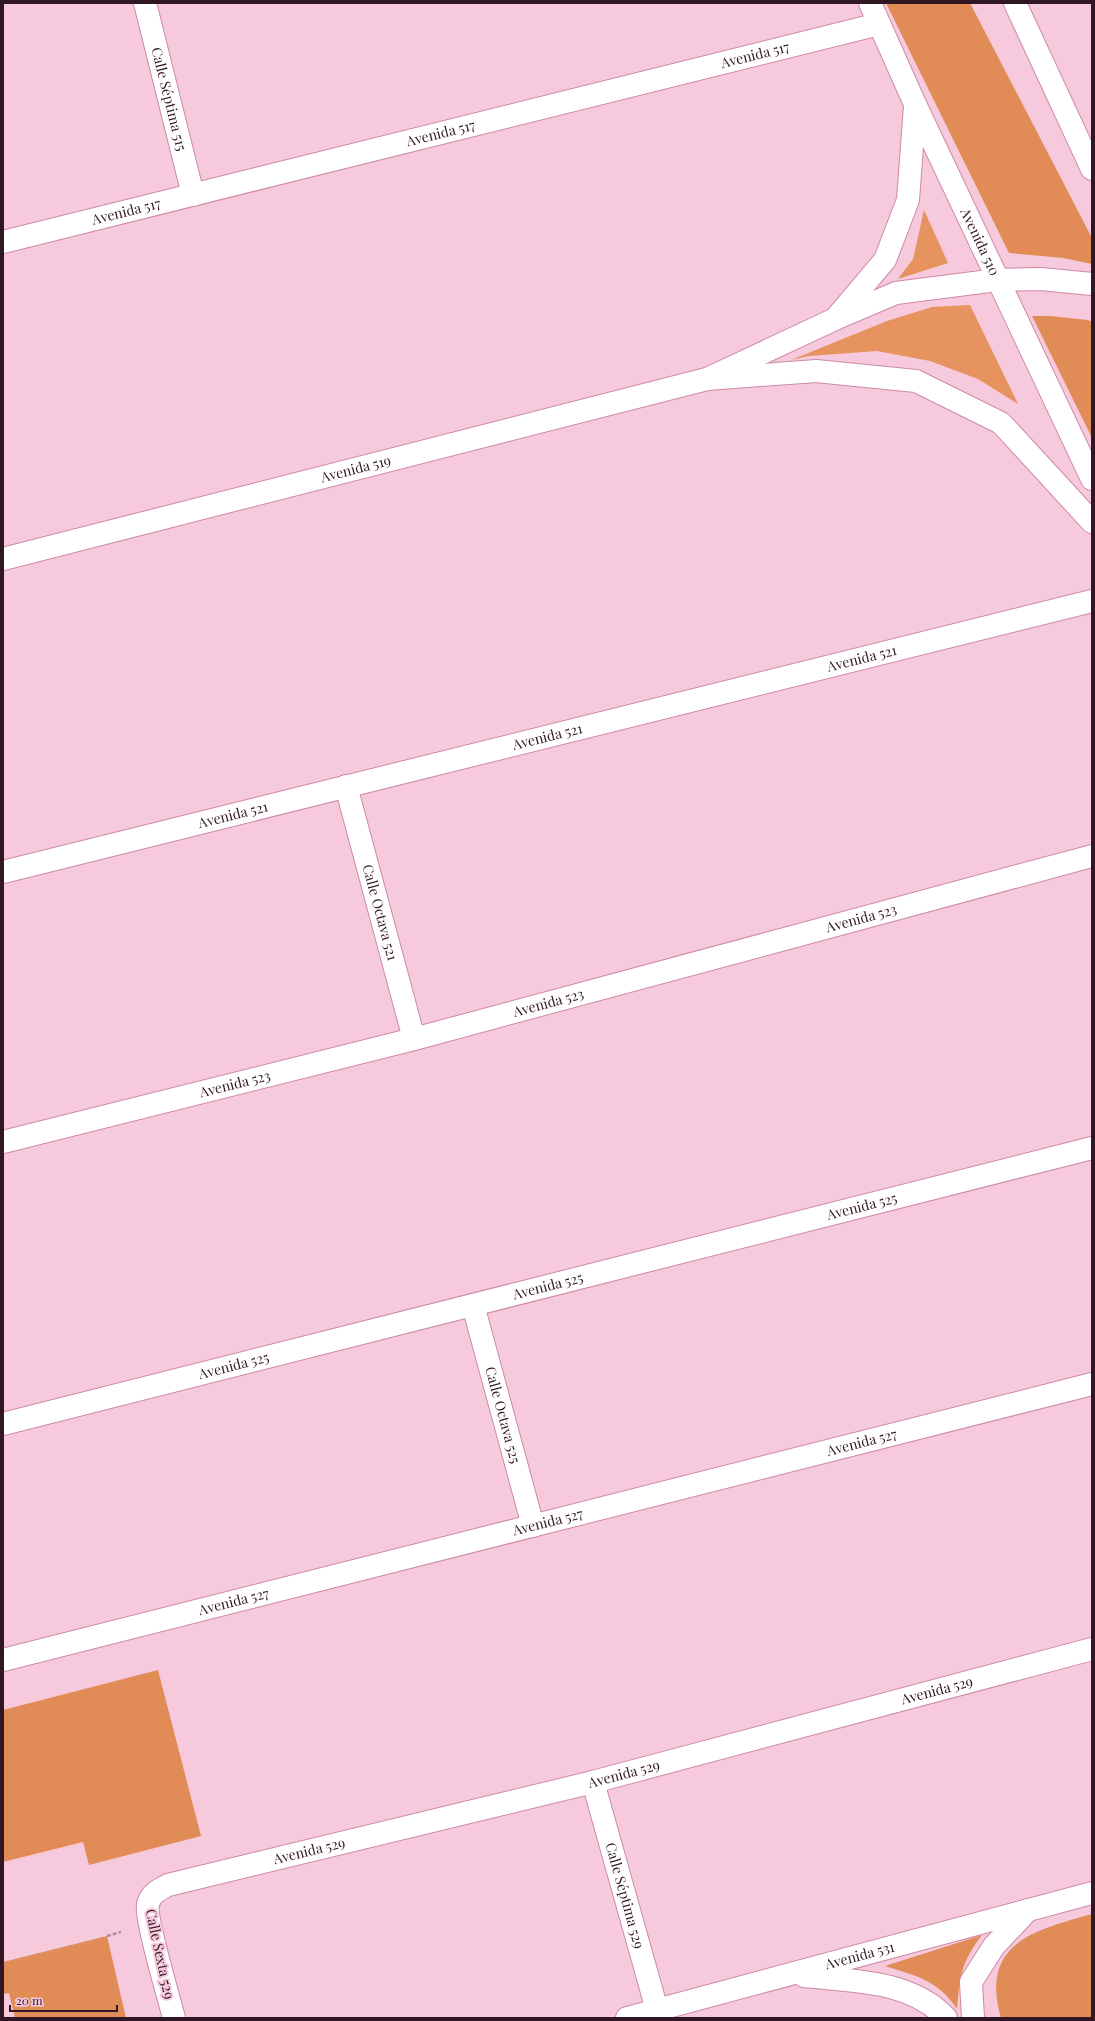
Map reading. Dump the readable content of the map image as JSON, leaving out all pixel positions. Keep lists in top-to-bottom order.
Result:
{
  "streets": {
    "street": [
      "Avenida 517",
      "Calle Séptima 515",
      "Avenida 510",
      "Avenida 519",
      "Avenida 521",
      "Calle Octava 521",
      "Avenida 523",
      "Avenida 525",
      "Calle Octava 525",
      "Avenida 527",
      "Avenida 529",
      "Calle Séptima 529",
      "Calle Sexta 529",
      "Avenida 531"
    ]
  },
  "crossings": [
    ["Avenida 517", "Calle Séptima 515"],
    ["Avenida 517", "Avenida 510"],
    ["Avenida 521", "Calle Octava 521"],
    ["Calle Octava 521", "Avenida 523"],
    ["Avenida 525", "Calle Octava 525"],
    ["Calle Octava 525", "Avenida 527"],
    ["Avenida 529", "Calle Séptima 529"],
    ["Avenida 529", "Calle Sexta 529"],
    ["Calle Séptima 529", "Avenida 531"]
  ],
  "scale_bar": "20 m"
}
